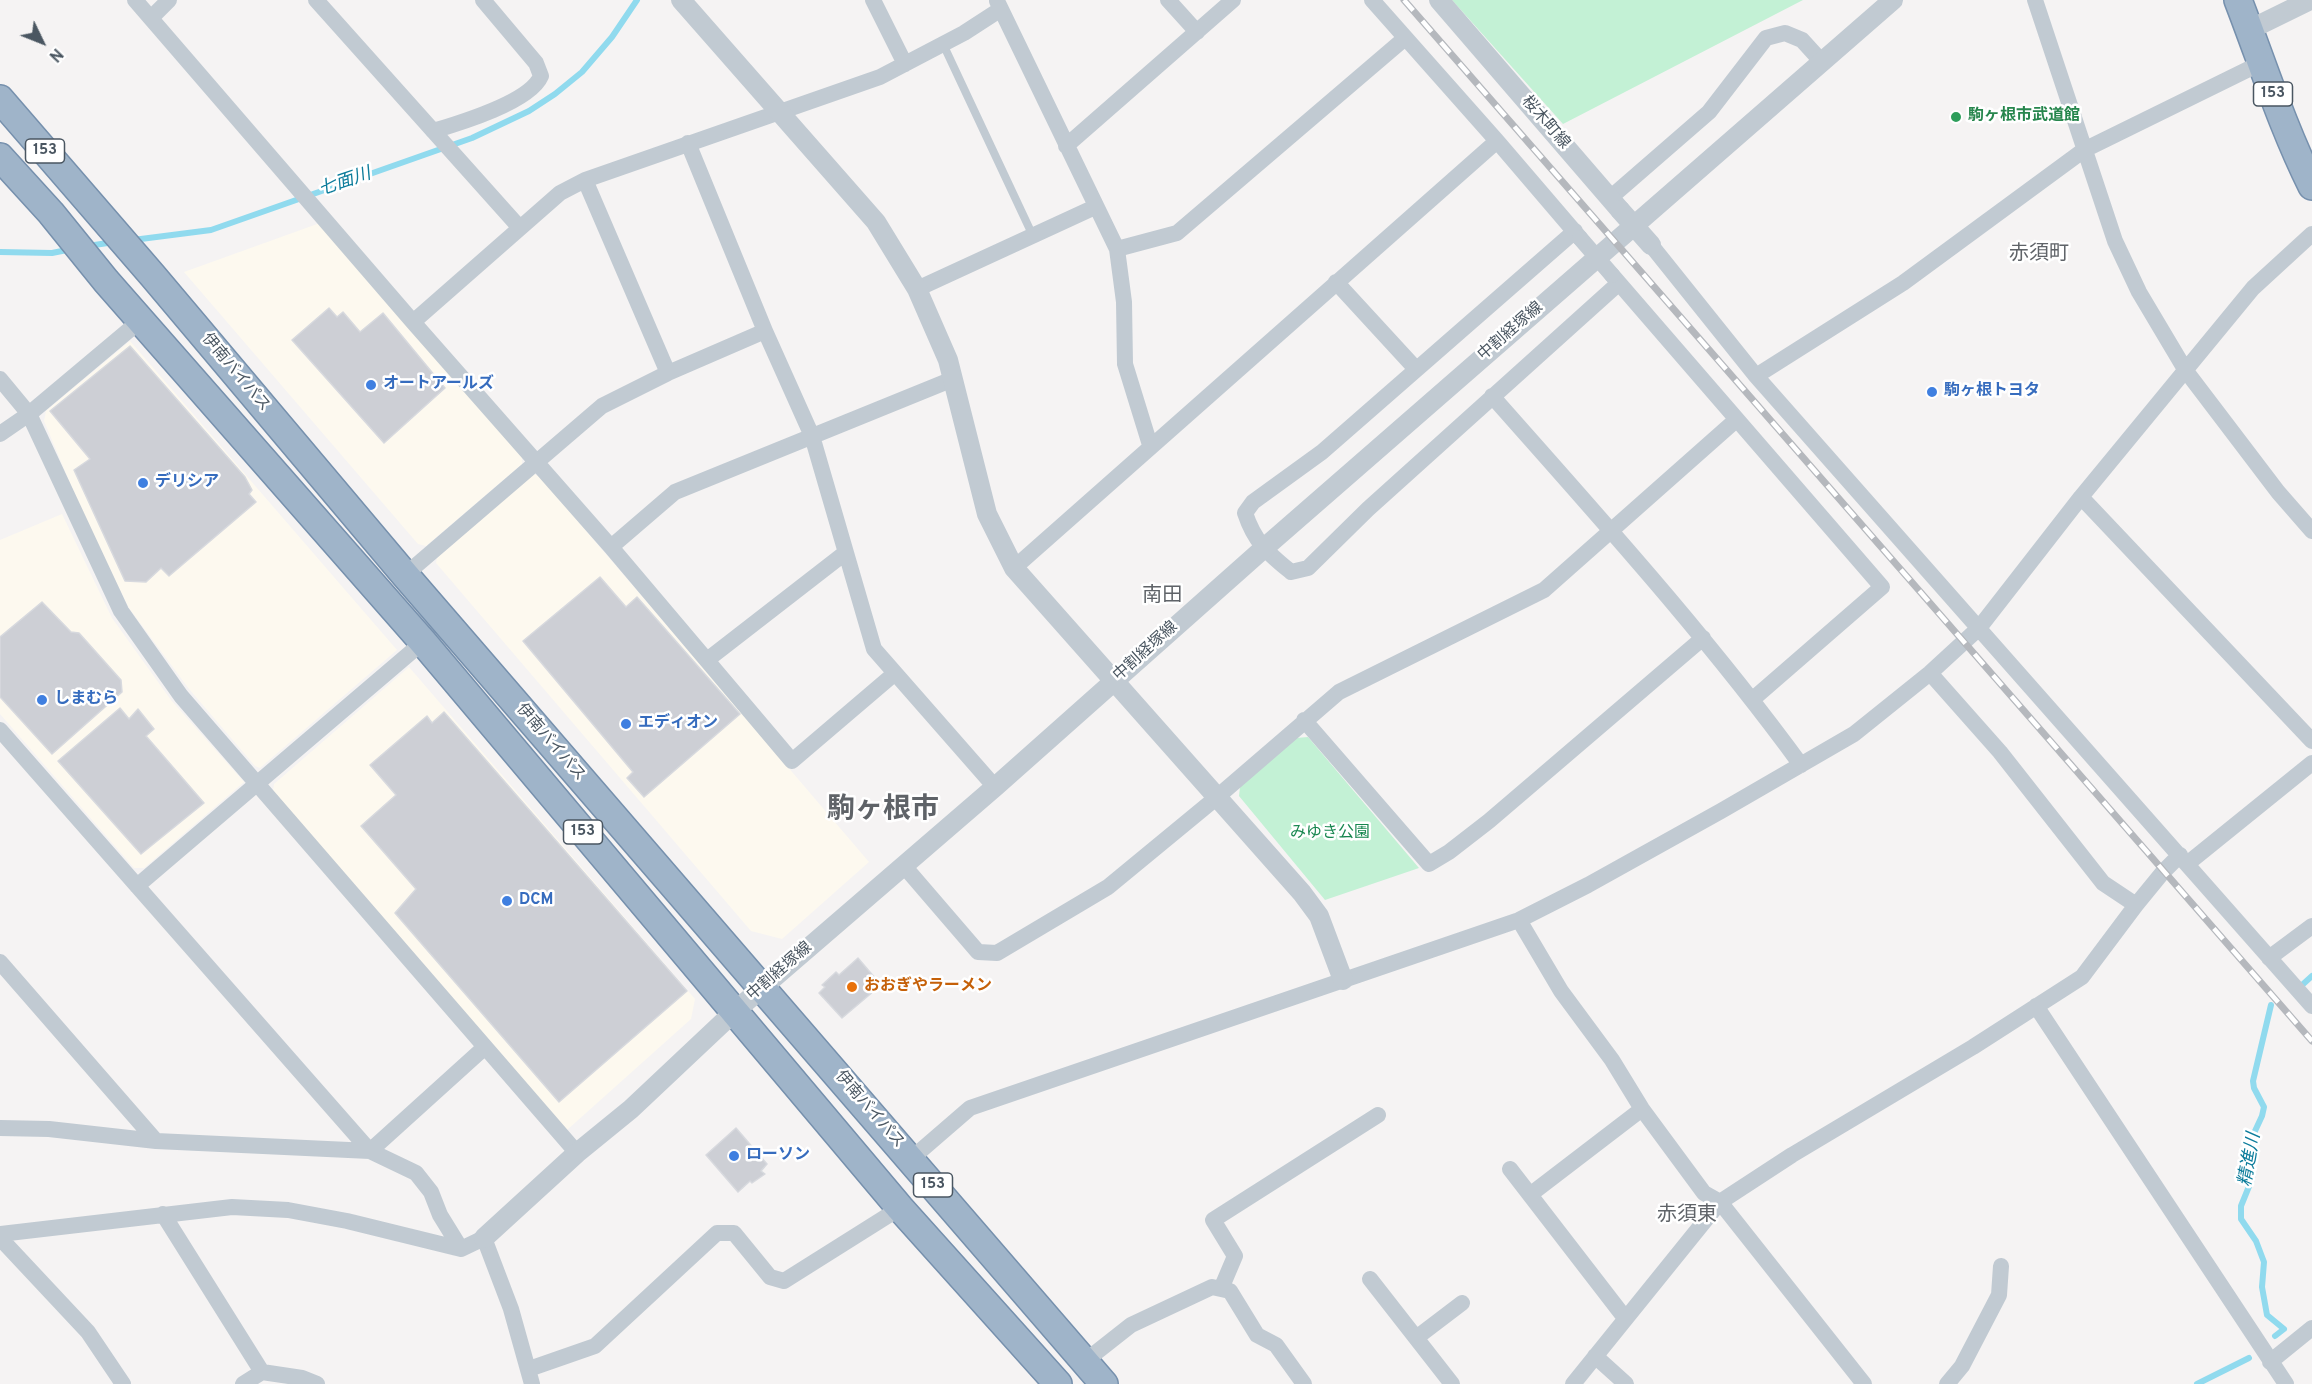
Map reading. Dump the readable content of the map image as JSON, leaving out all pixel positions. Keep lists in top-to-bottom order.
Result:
{
  "streets": {
    "highway": ["153", "伊南バイパス"],
    "street": ["桜木町線", "中割経塚線"]
  },
  "crossings": [
    ["中割経塚線", "伊南バイパス"]
  ],
  "districts": [
    "赤須町",
    "南田",
    "駒ヶ根市",
    "赤須東"
  ],
  "water": ["七面川", "精進川"],
  "parks": ["みゆき公園"],
  "places": [
    "駒ヶ根市武道館",
    "オートアールズ",
    "駒ヶ根トヨタ",
    "デリシア",
    "しまむら",
    "エディオン",
    "DCM",
    "おおぎやラーメン",
    "ローソン"
  ],
  "north": "bottom right"
}
